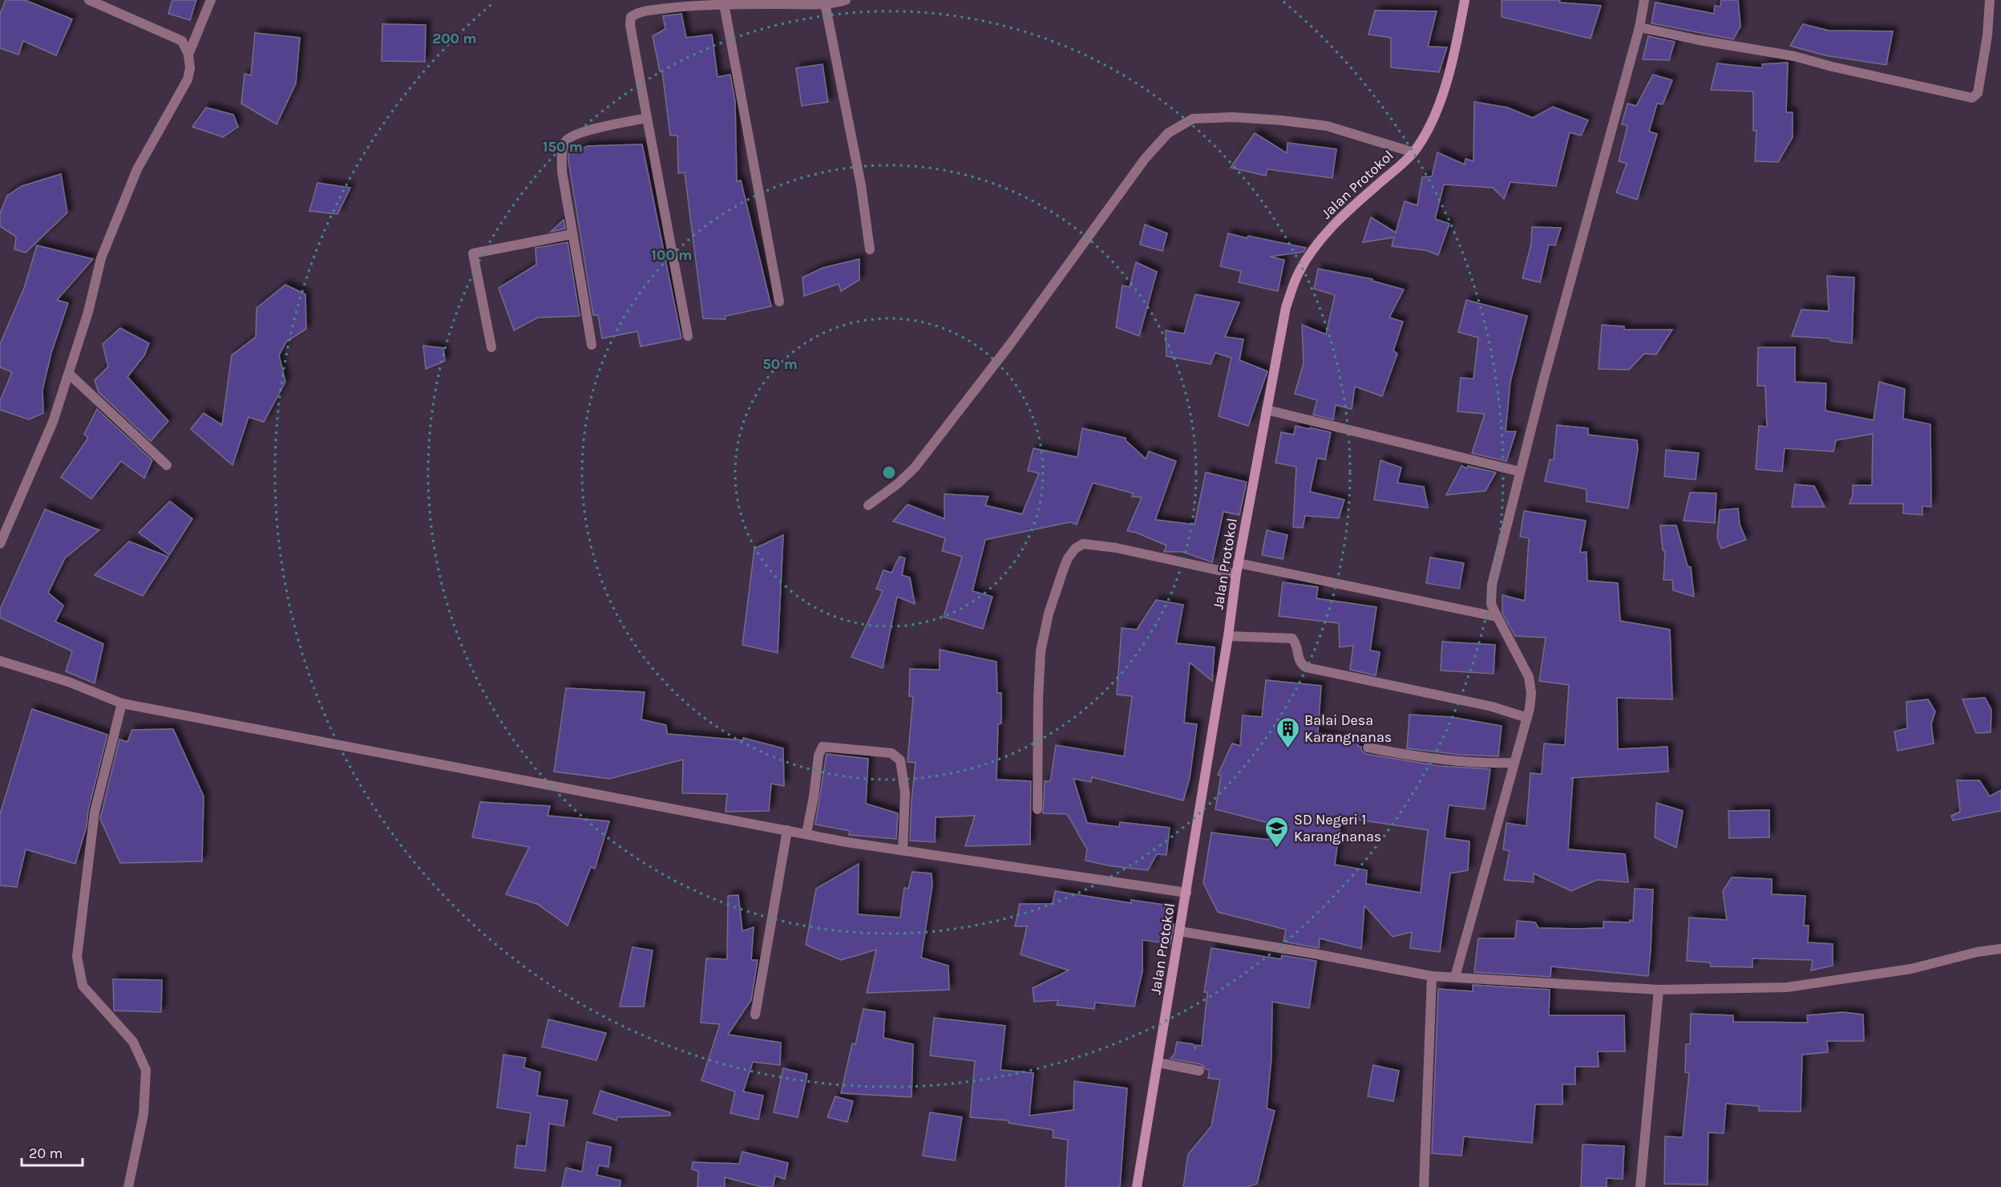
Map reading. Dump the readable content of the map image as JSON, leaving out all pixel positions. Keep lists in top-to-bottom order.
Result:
{
  "streets": {
    "street": ["Jalan Protokol"]
  },
  "places": {
    "building": ["Balai Desa Karangnanas"],
    "school or university": ["SD Negeri 1 Karangnanas"]
  },
  "scale_bar": "20 m",
  "rings": [
    "200 m",
    "150 m",
    "100 m",
    "50 m"
  ]
}
